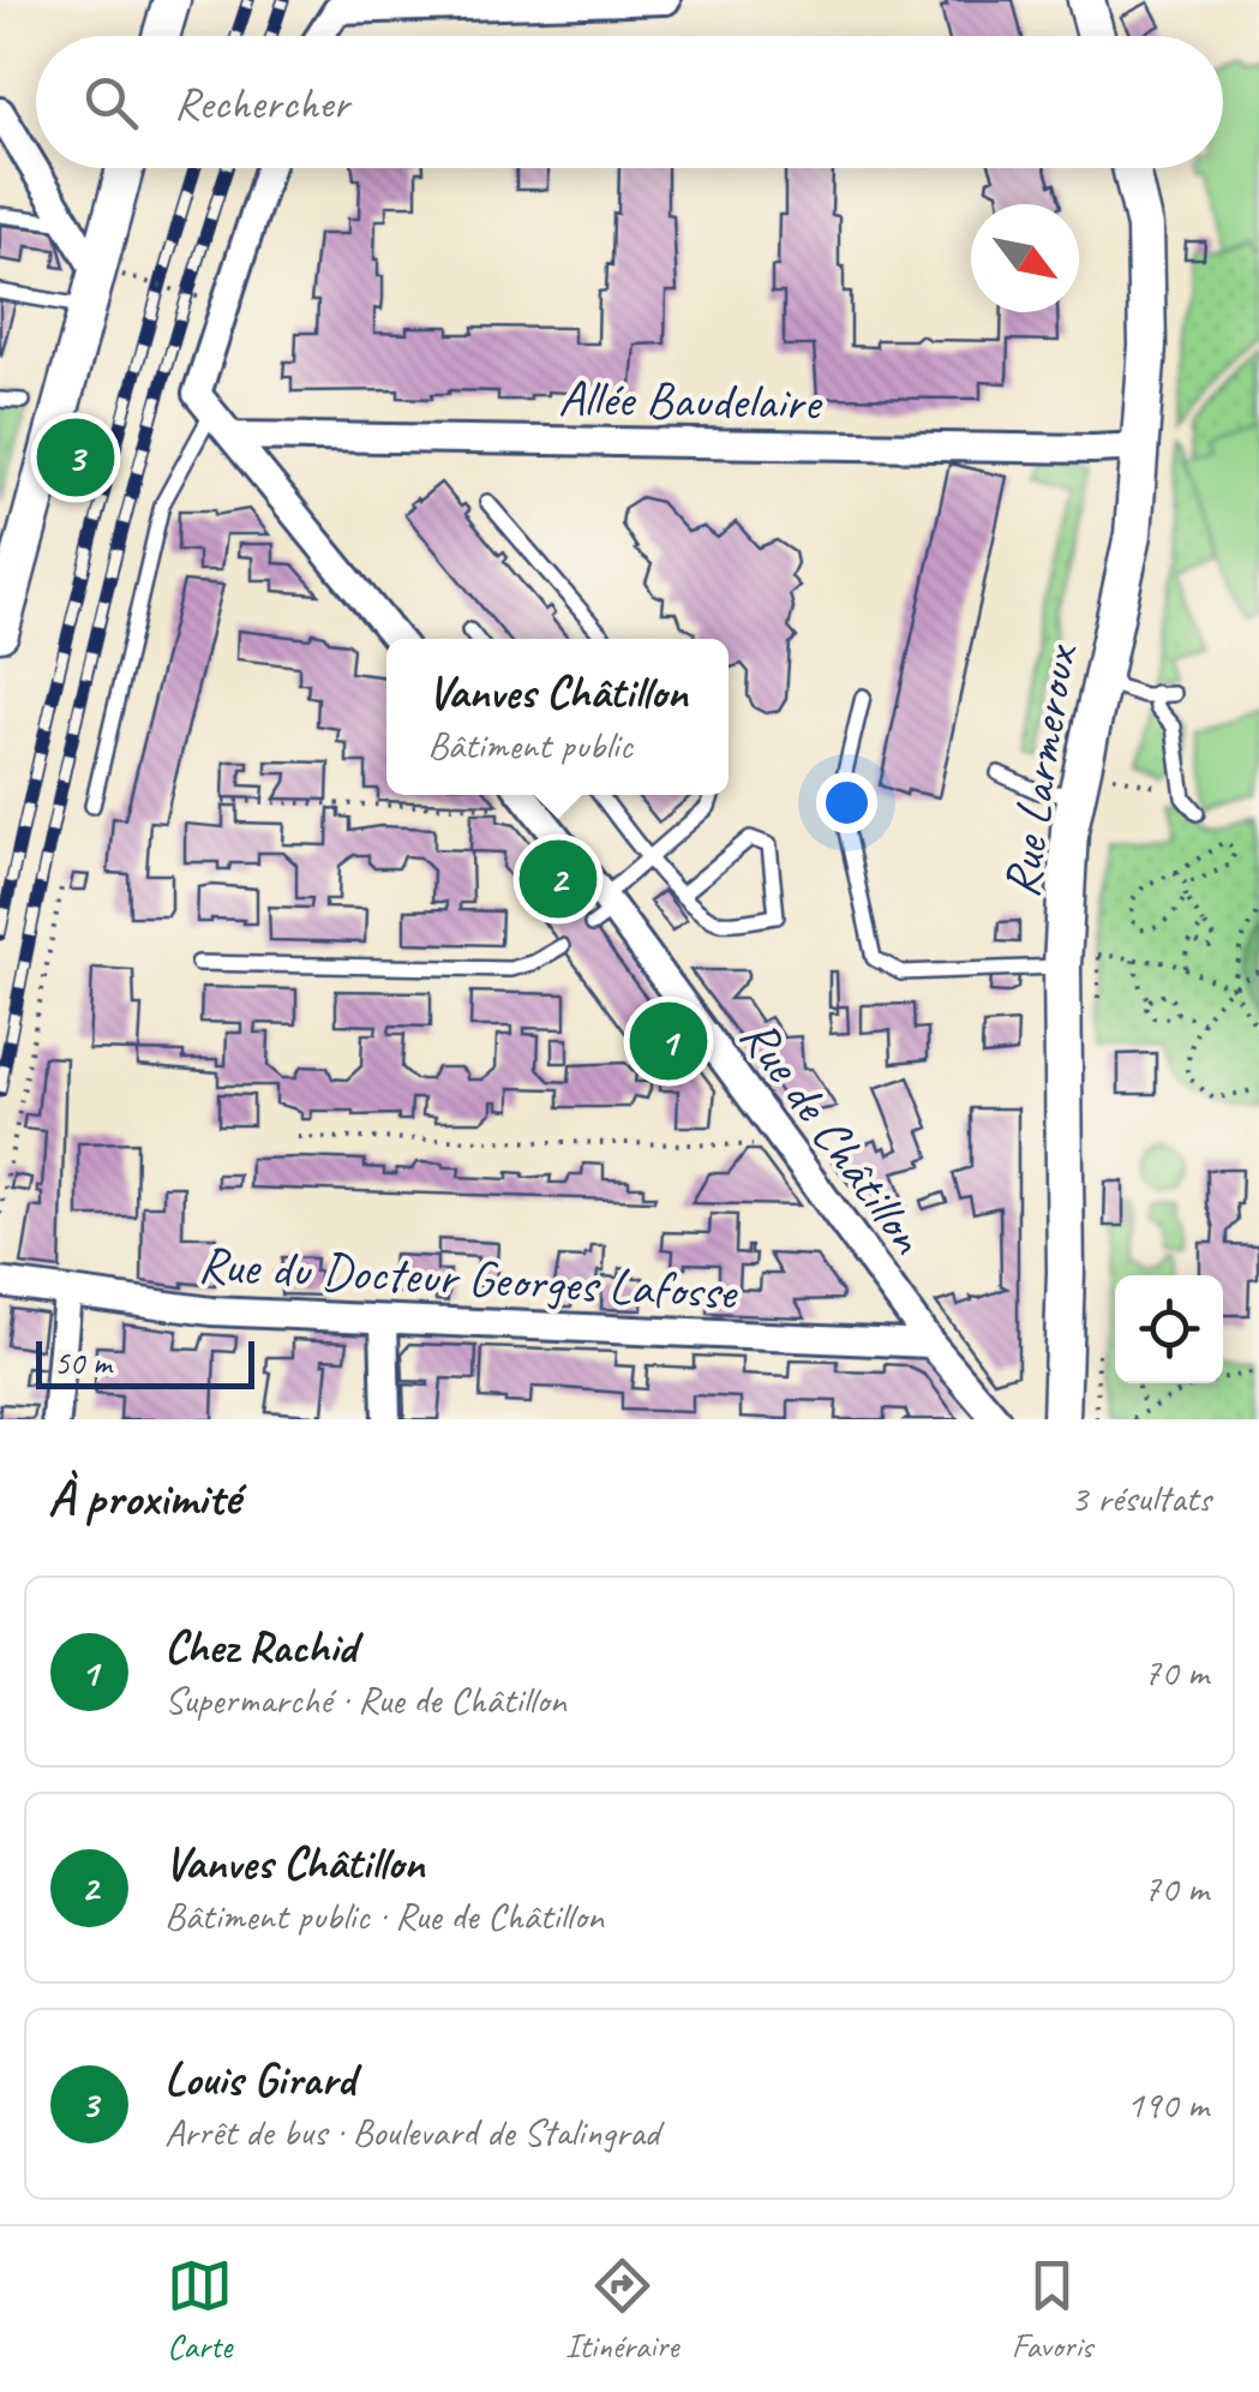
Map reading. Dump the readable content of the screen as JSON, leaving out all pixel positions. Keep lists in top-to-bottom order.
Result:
{
  "streets": {
    "main road": ["Rue Larmeroux"],
    "street": ["Allée Baudelaire", "Rue de Châtillon", "Rue du Docteur Georges Lafosse"]
  },
  "crossings": [
    ["Allée Baudelaire", "Rue Larmeroux"],
    ["Rue de Châtillon", "Rue du Docteur Georges Lafosse"]
  ],
  "scale_bar": "50 m",
  "north": "bottom right",
  "page": {
    "search": "Rechercher",
    "pins": ["3", "2", "1"],
    "popup": ["Vanves Châtillon", "Bâtiment public"],
    "scale": "50 m",
    "heading": ["À proximité", "3 résultats"],
    "list": [
      {
        "mark": "1",
        "name": "Chez Rachid",
        "note": "Supermarché · Rue de Châtillon",
        "value": "70 m"
      },
      {
        "mark": "2",
        "name": "Vanves Châtillon",
        "note": "Bâtiment public · Rue de Châtillon",
        "value": "70 m"
      },
      {
        "mark": "3",
        "name": "Louis Girard",
        "note": "Arrêt de bus · Boulevard de Stalingrad",
        "value": "190 m"
      }
    ],
    "nav": ["Carte", "Itinéraire", "Favoris"]
  }
}
